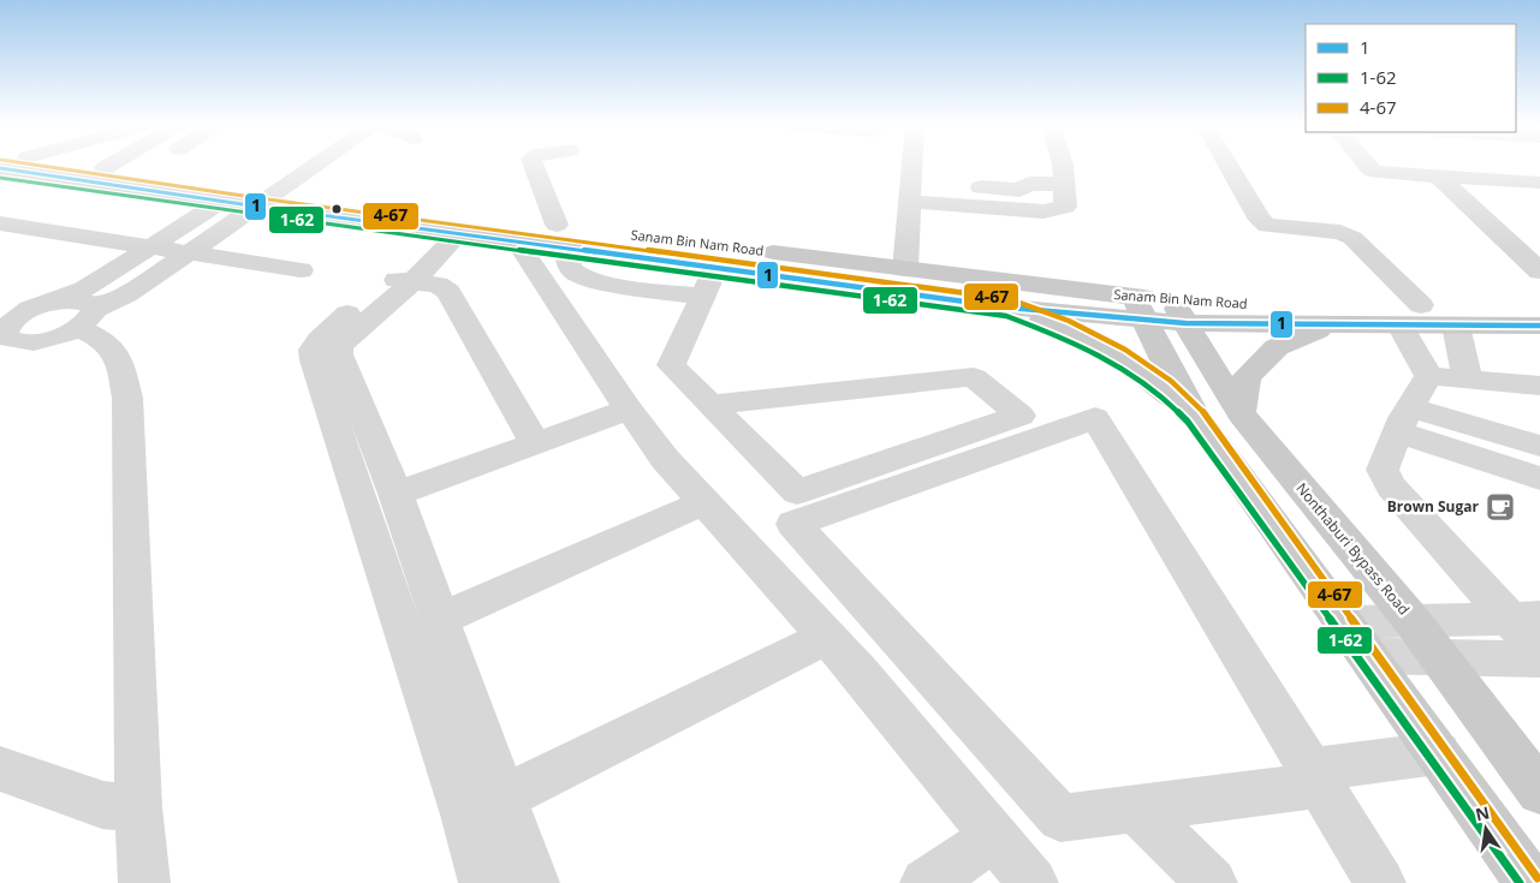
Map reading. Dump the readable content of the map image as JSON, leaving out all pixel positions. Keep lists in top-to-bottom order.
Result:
{
  "streets": {
    "main road": ["Sanam Bin Nam Road", "Nonthaburi Bypass Road"]
  },
  "crossings": [
    ["Sanam Bin Nam Road", "Nonthaburi Bypass Road"]
  ],
  "places": {
    "cafe": ["Brown Sugar"]
  },
  "lines": ["transit line 4-67", "transit line 1", "transit line 1-62"],
  "legend": ["1", "1-62", "4-67"],
  "north": "top"
}
